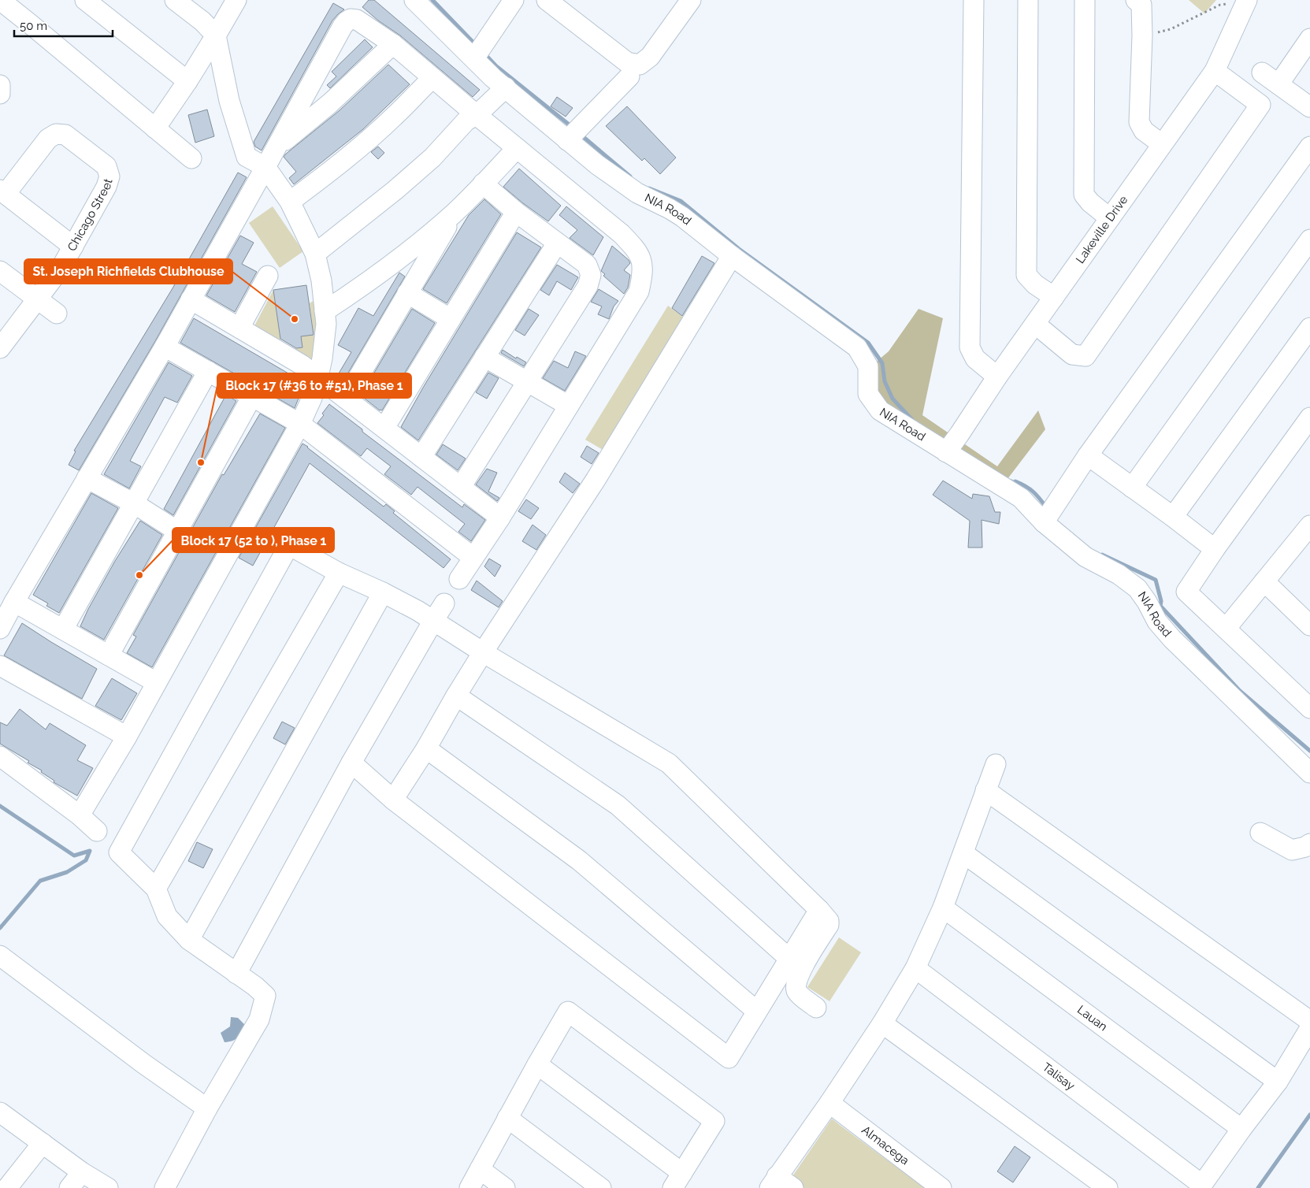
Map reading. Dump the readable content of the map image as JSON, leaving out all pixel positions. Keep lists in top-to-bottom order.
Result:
{
  "streets": {
    "street": [
      "NIA Road",
      "Chicago Street",
      "Lakeville Drive",
      "Lauan",
      "Talisay",
      "Almacega"
    ]
  },
  "crossings": [
    ["NIA Road", "Lakeville Drive"]
  ],
  "places": ["St. Joseph Richfields Clubhouse", "Block 17 (#36 to #51), Phase 1", "Block 17 (52 to ), Phase 1"],
  "scale_bar": "50 m"
}
